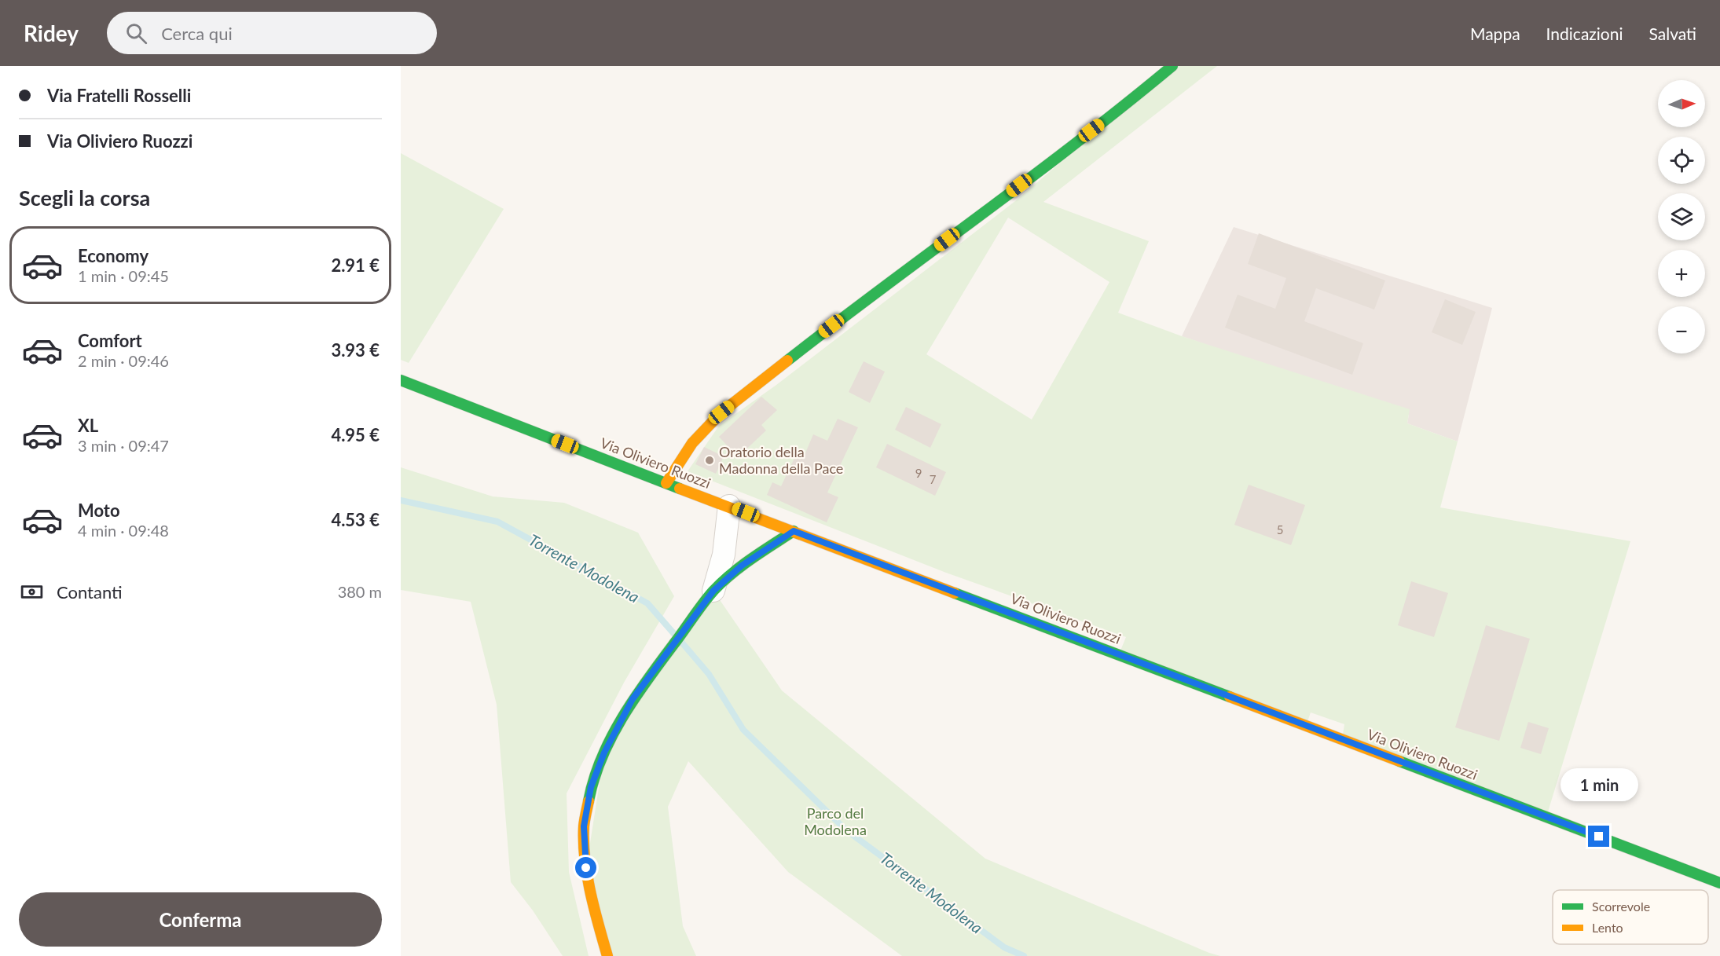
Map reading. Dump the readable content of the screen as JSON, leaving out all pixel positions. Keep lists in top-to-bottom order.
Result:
{
  "streets": {
    "street": ["Via Oliviero Ruozzi"]
  },
  "water": ["Torrente Modolena"],
  "parks": ["Parco del Modolena"],
  "places": ["Oratorio della Madonna della Pace"],
  "house_numbers": ["9", "7", "5"],
  "legend": ["Scorrevole", "Lento"],
  "north": "right",
  "page": {
    "header": "Ridey",
    "search": "Cerca qui",
    "nav": ["Mappa", "Indicazioni", "Salvati"],
    "banner": ["Via Fratelli Rosselli", "Via Oliviero Ruozzi"],
    "map_buttons": ["+", "−"],
    "heading": "Scegli la corsa",
    "list": [
      {
        "name": "Economy",
        "note": "1 min · 09:45",
        "value": "2.91 €"
      },
      {
        "name": "Comfort",
        "note": "2 min · 09:46",
        "value": "3.93 €"
      },
      {
        "name": "XL",
        "note": "3 min · 09:47",
        "value": "4.95 €"
      },
      {
        "name": "Moto",
        "note": "4 min · 09:48",
        "value": "4.53 €"
      }
    ],
    "pay": ["Contanti", "380 m"],
    "bubble": "1 min",
    "buttons": "Conferma"
  }
}
